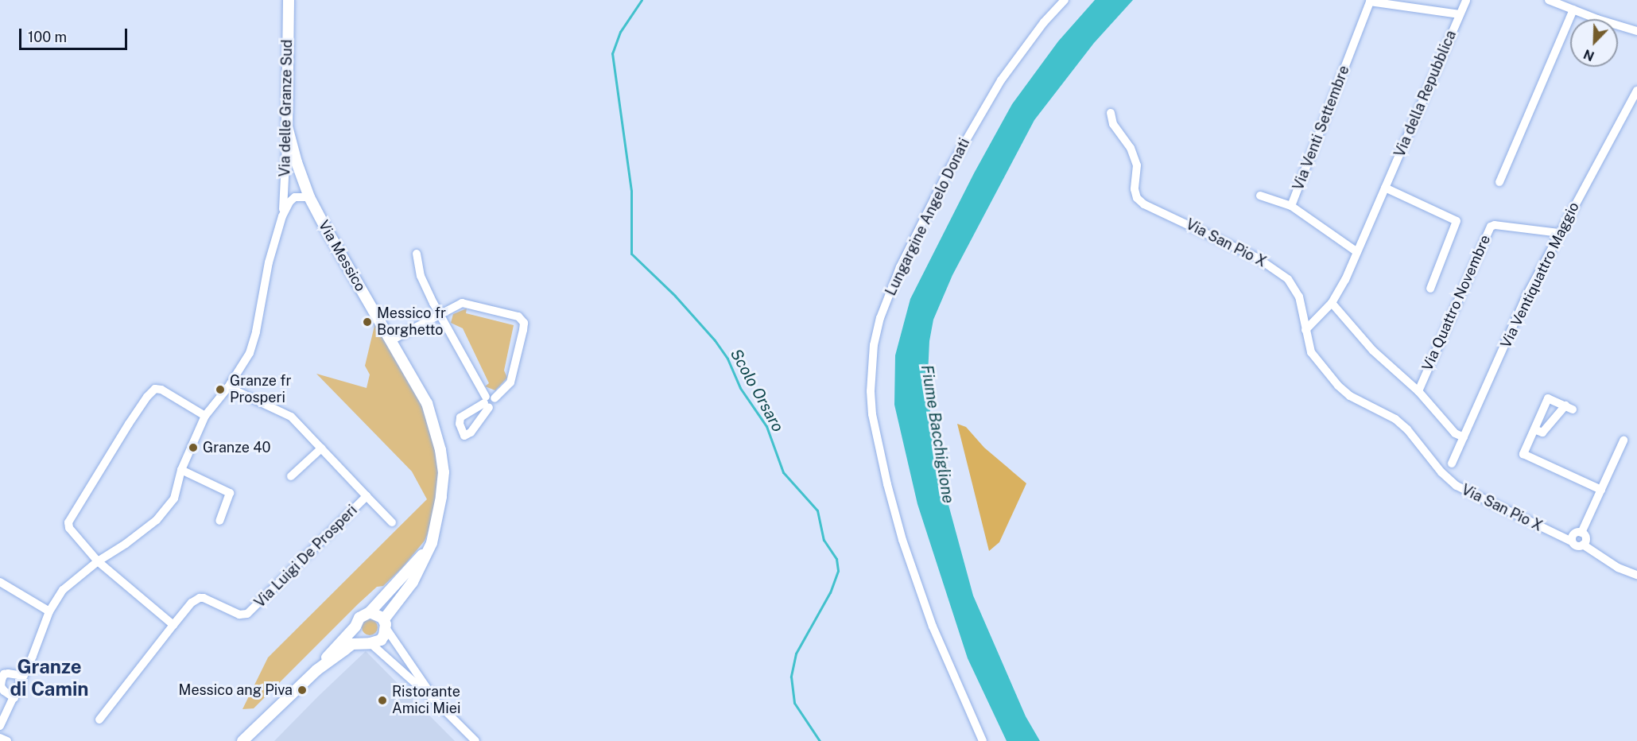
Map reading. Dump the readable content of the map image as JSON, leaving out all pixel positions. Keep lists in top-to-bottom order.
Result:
{
  "streets": {
    "street": [
      "Via della Repubblica",
      "Via delle Granze Sud",
      "Via Venti Settembre",
      "Lungargine Angelo Donati",
      "Via San Pio X",
      "Via Messico",
      "Via Ventiquattro Maggio",
      "Via Quattro Novembre",
      "Via Luigi De Prosperi"
    ]
  },
  "crossings": [
    ["Via della Repubblica", "Via Venti Settembre"],
    ["Via della Repubblica", "Via San Pio X"],
    ["Via delle Granze Sud", "Via Messico"],
    ["Via delle Granze Sud", "Via Luigi De Prosperi"],
    ["Via Ventiquattro Maggio", "Via Quattro Novembre"]
  ],
  "districts": ["Granze di Camin"],
  "water": ["Scolo Orsaro", "Fiume Bacchiglione"],
  "places": [
    "Messico fr Borghetto",
    "Granze fr Prosperi",
    "Granze 40",
    "Messico ang Piva",
    "Ristorante Amici Miei"
  ],
  "scale_bar": "100 m",
  "north": "bottom left"
}
